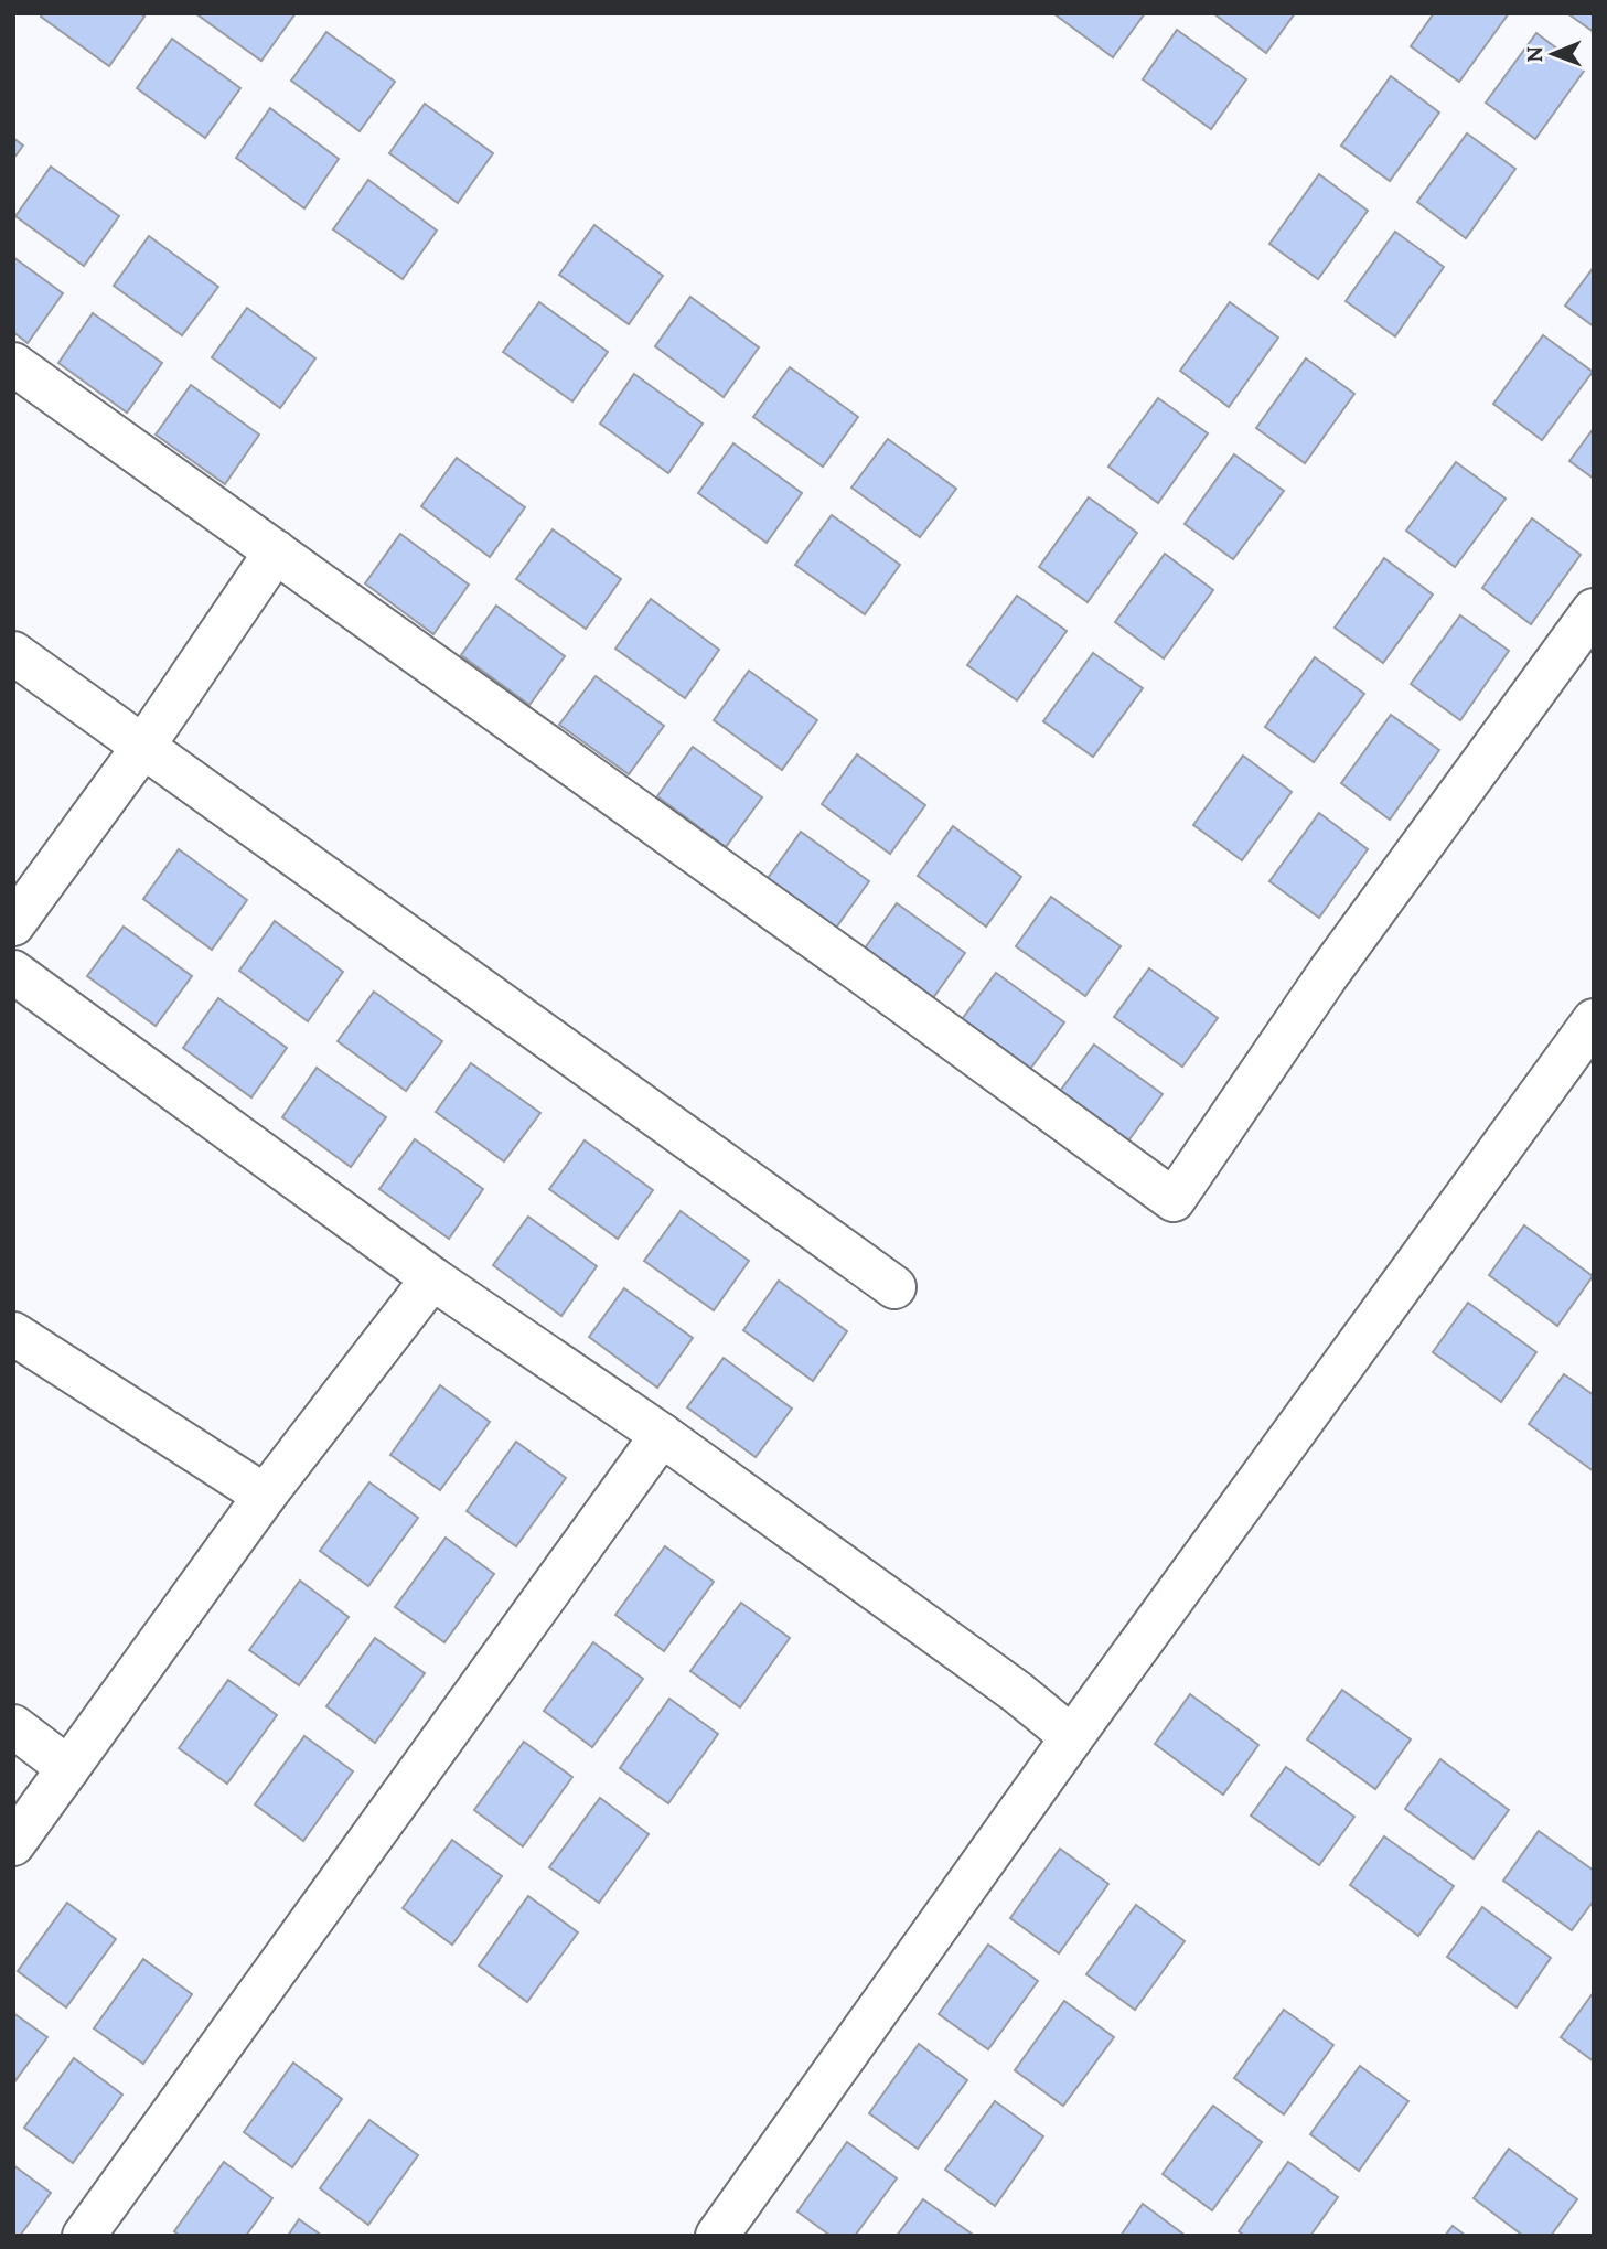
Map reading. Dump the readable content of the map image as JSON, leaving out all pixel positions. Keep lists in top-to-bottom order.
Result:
{
  "north": "left"
}
